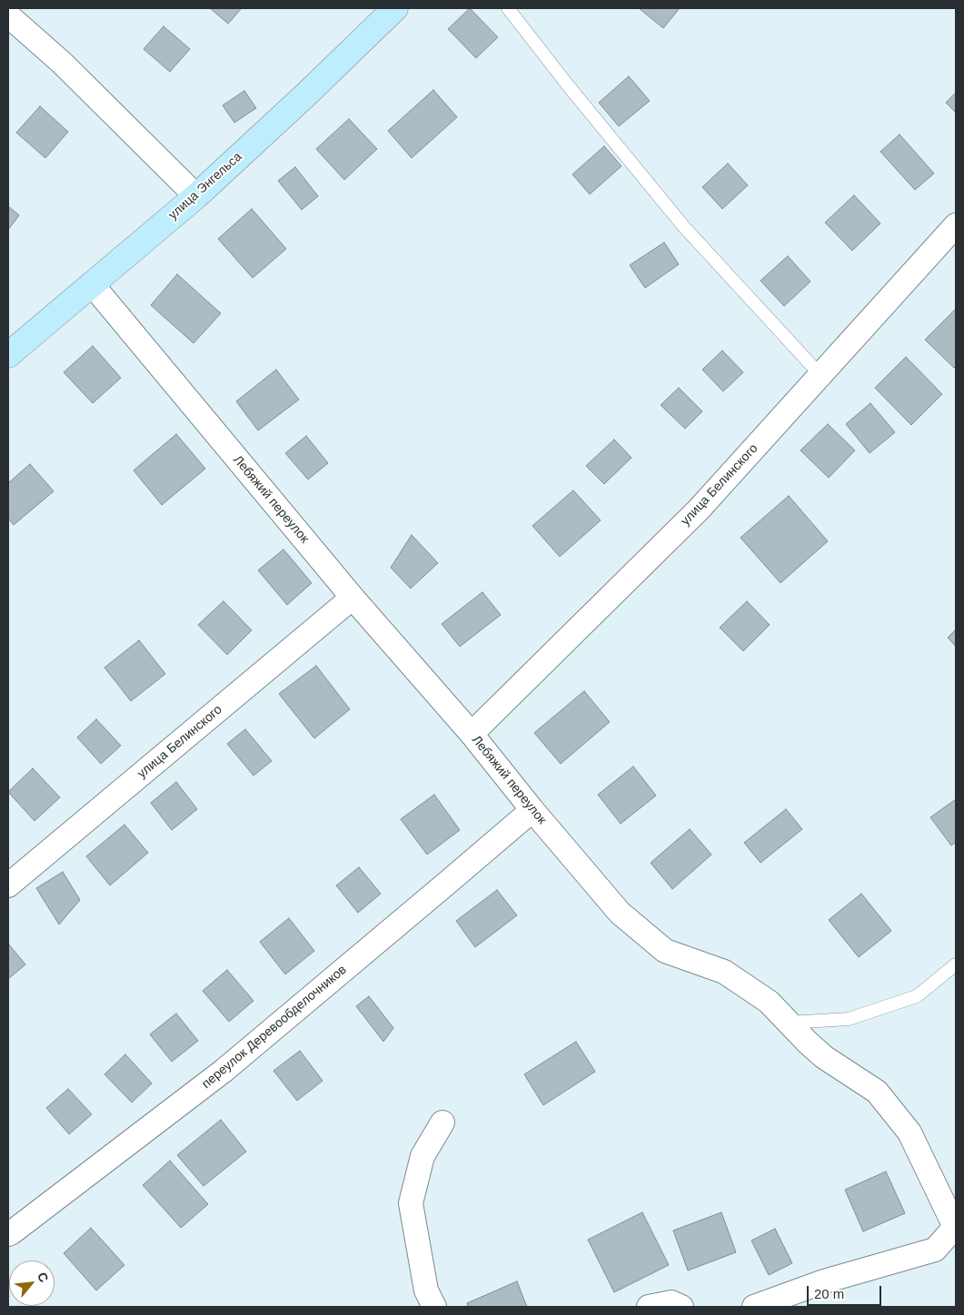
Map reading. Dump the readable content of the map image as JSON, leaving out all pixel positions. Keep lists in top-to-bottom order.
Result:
{
  "streets": {
    "street": [
      "улица Энгельса",
      "улица Белинского",
      "Лебяжий переулок",
      "переулок Деревообделочников"
    ]
  },
  "crossings": [
    ["улица Энгельса", "Лебяжий переулок"],
    ["улица Белинского", "Лебяжий переулок"],
    ["Лебяжий переулок", "переулок Деревообделочников"]
  ],
  "scale_bar": "20 m",
  "north": "top right"
}
